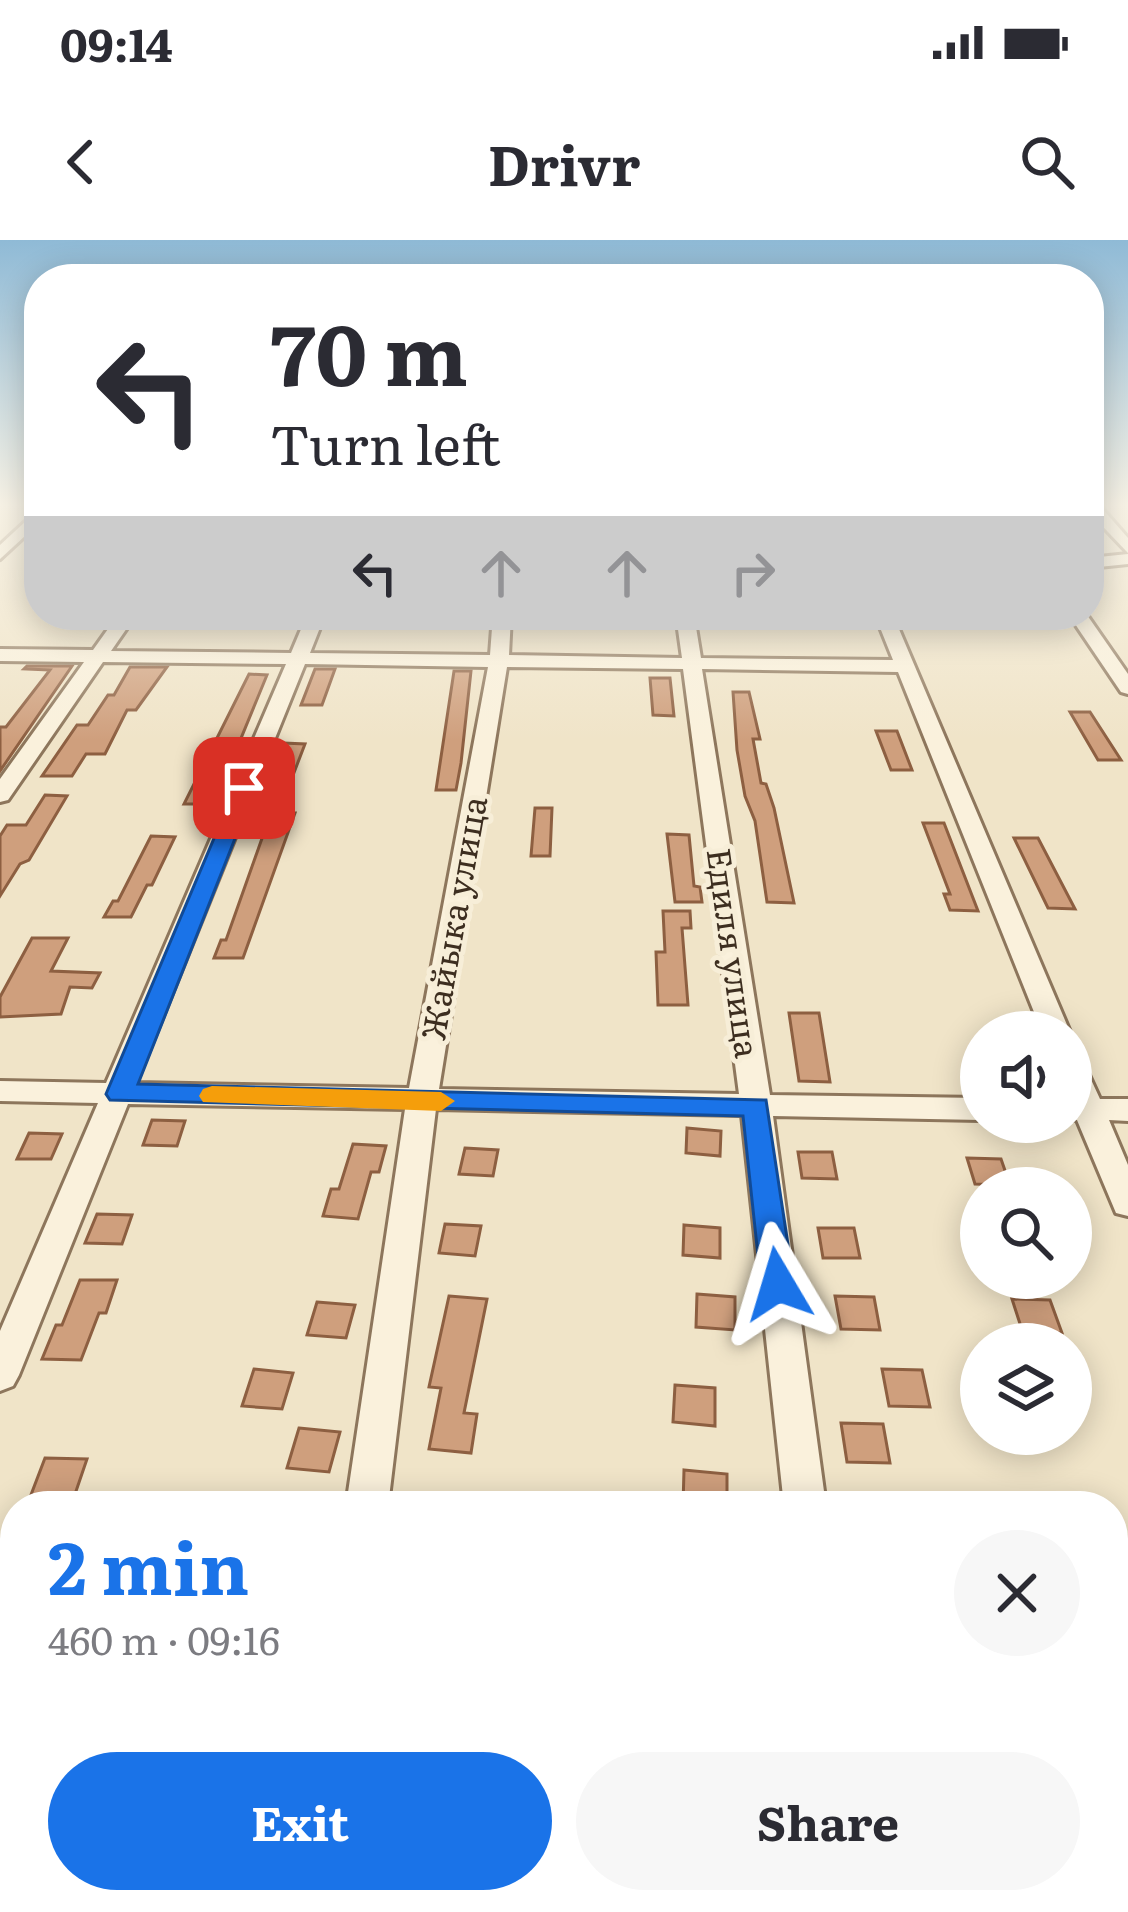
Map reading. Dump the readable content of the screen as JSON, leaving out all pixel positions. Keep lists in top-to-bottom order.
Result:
{
  "streets": {
    "street": ["Жайыка улица", "Едиля улица"]
  },
  "page": {
    "status": "09:14",
    "header": "Drivr",
    "turn": ["70 m", "Turn left"],
    "heading": ["2 min", "460 m · 09:16"],
    "buttons": ["Exit", "Share"]
  }
}
